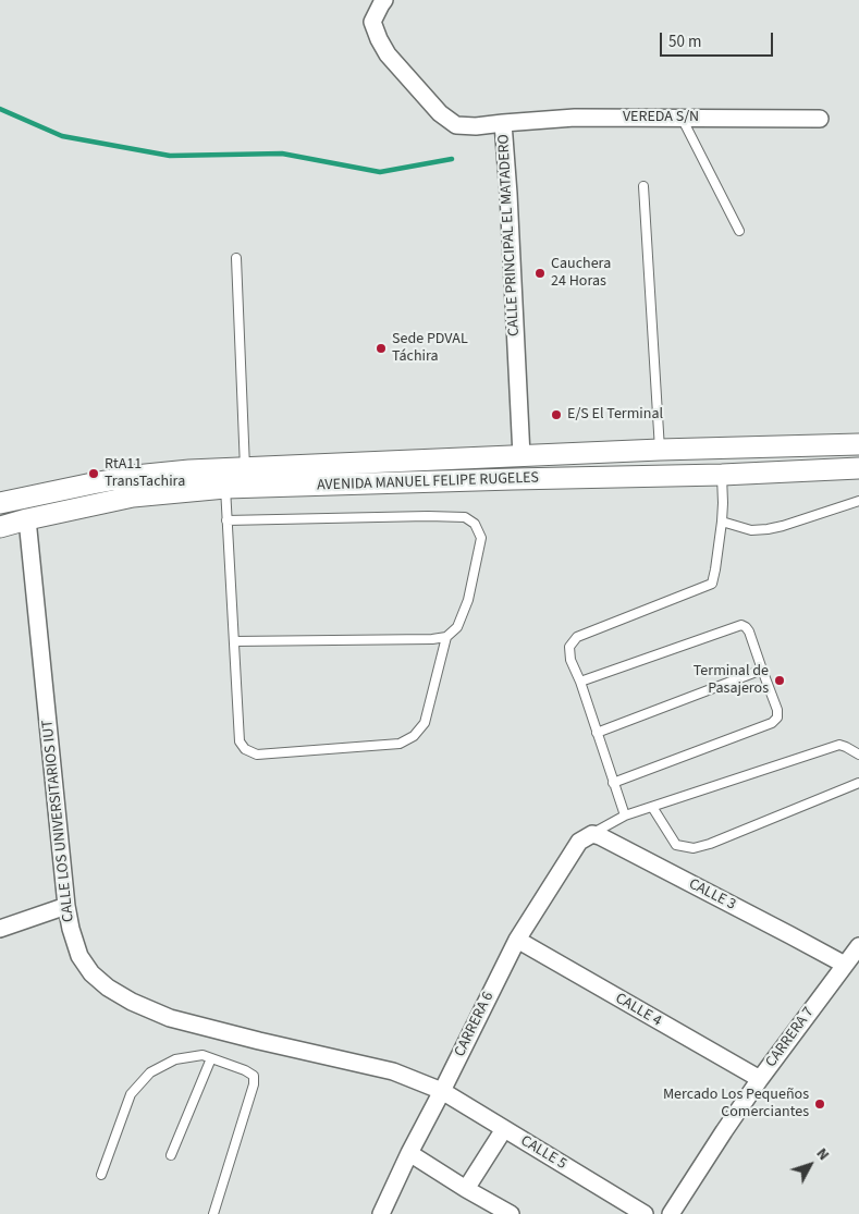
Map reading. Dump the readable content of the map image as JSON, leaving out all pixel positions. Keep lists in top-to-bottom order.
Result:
{
  "streets": {
    "street": [
      "VEREDA S/N",
      "CALLE PRINCIPAL EL MATADERO",
      "AVENIDA MANUEL FELIPE RUGELES",
      "CALLE LOS UNIVERSITARIOS IUT",
      "CALLE 3",
      "CALLE 4",
      "CARRERA 6",
      "CARRERA 7",
      "CALLE 5"
    ]
  },
  "crossings": [
    ["VEREDA S/N", "CALLE PRINCIPAL EL MATADERO"],
    ["CALLE PRINCIPAL EL MATADERO", "AVENIDA MANUEL FELIPE RUGELES"],
    ["AVENIDA MANUEL FELIPE RUGELES", "CALLE LOS UNIVERSITARIOS IUT"],
    ["CALLE LOS UNIVERSITARIOS IUT", "CARRERA 6"],
    ["CALLE LOS UNIVERSITARIOS IUT", "CALLE 5"],
    ["CALLE 3", "CARRERA 6"],
    ["CALLE 3", "CARRERA 7"],
    ["CALLE 4", "CARRERA 6"],
    ["CALLE 4", "CARRERA 7"],
    ["CARRERA 6", "CALLE 5"]
  ],
  "places": [
    "Cauchera 24 Horas",
    "Sede PDVAL Táchira",
    "E/S El Terminal",
    "RtA11 TransTachira",
    "Terminal de Pasajeros",
    "Mercado Los Pequeños Comerciantes"
  ],
  "scale_bar": "50 m",
  "north": "top right"
}
